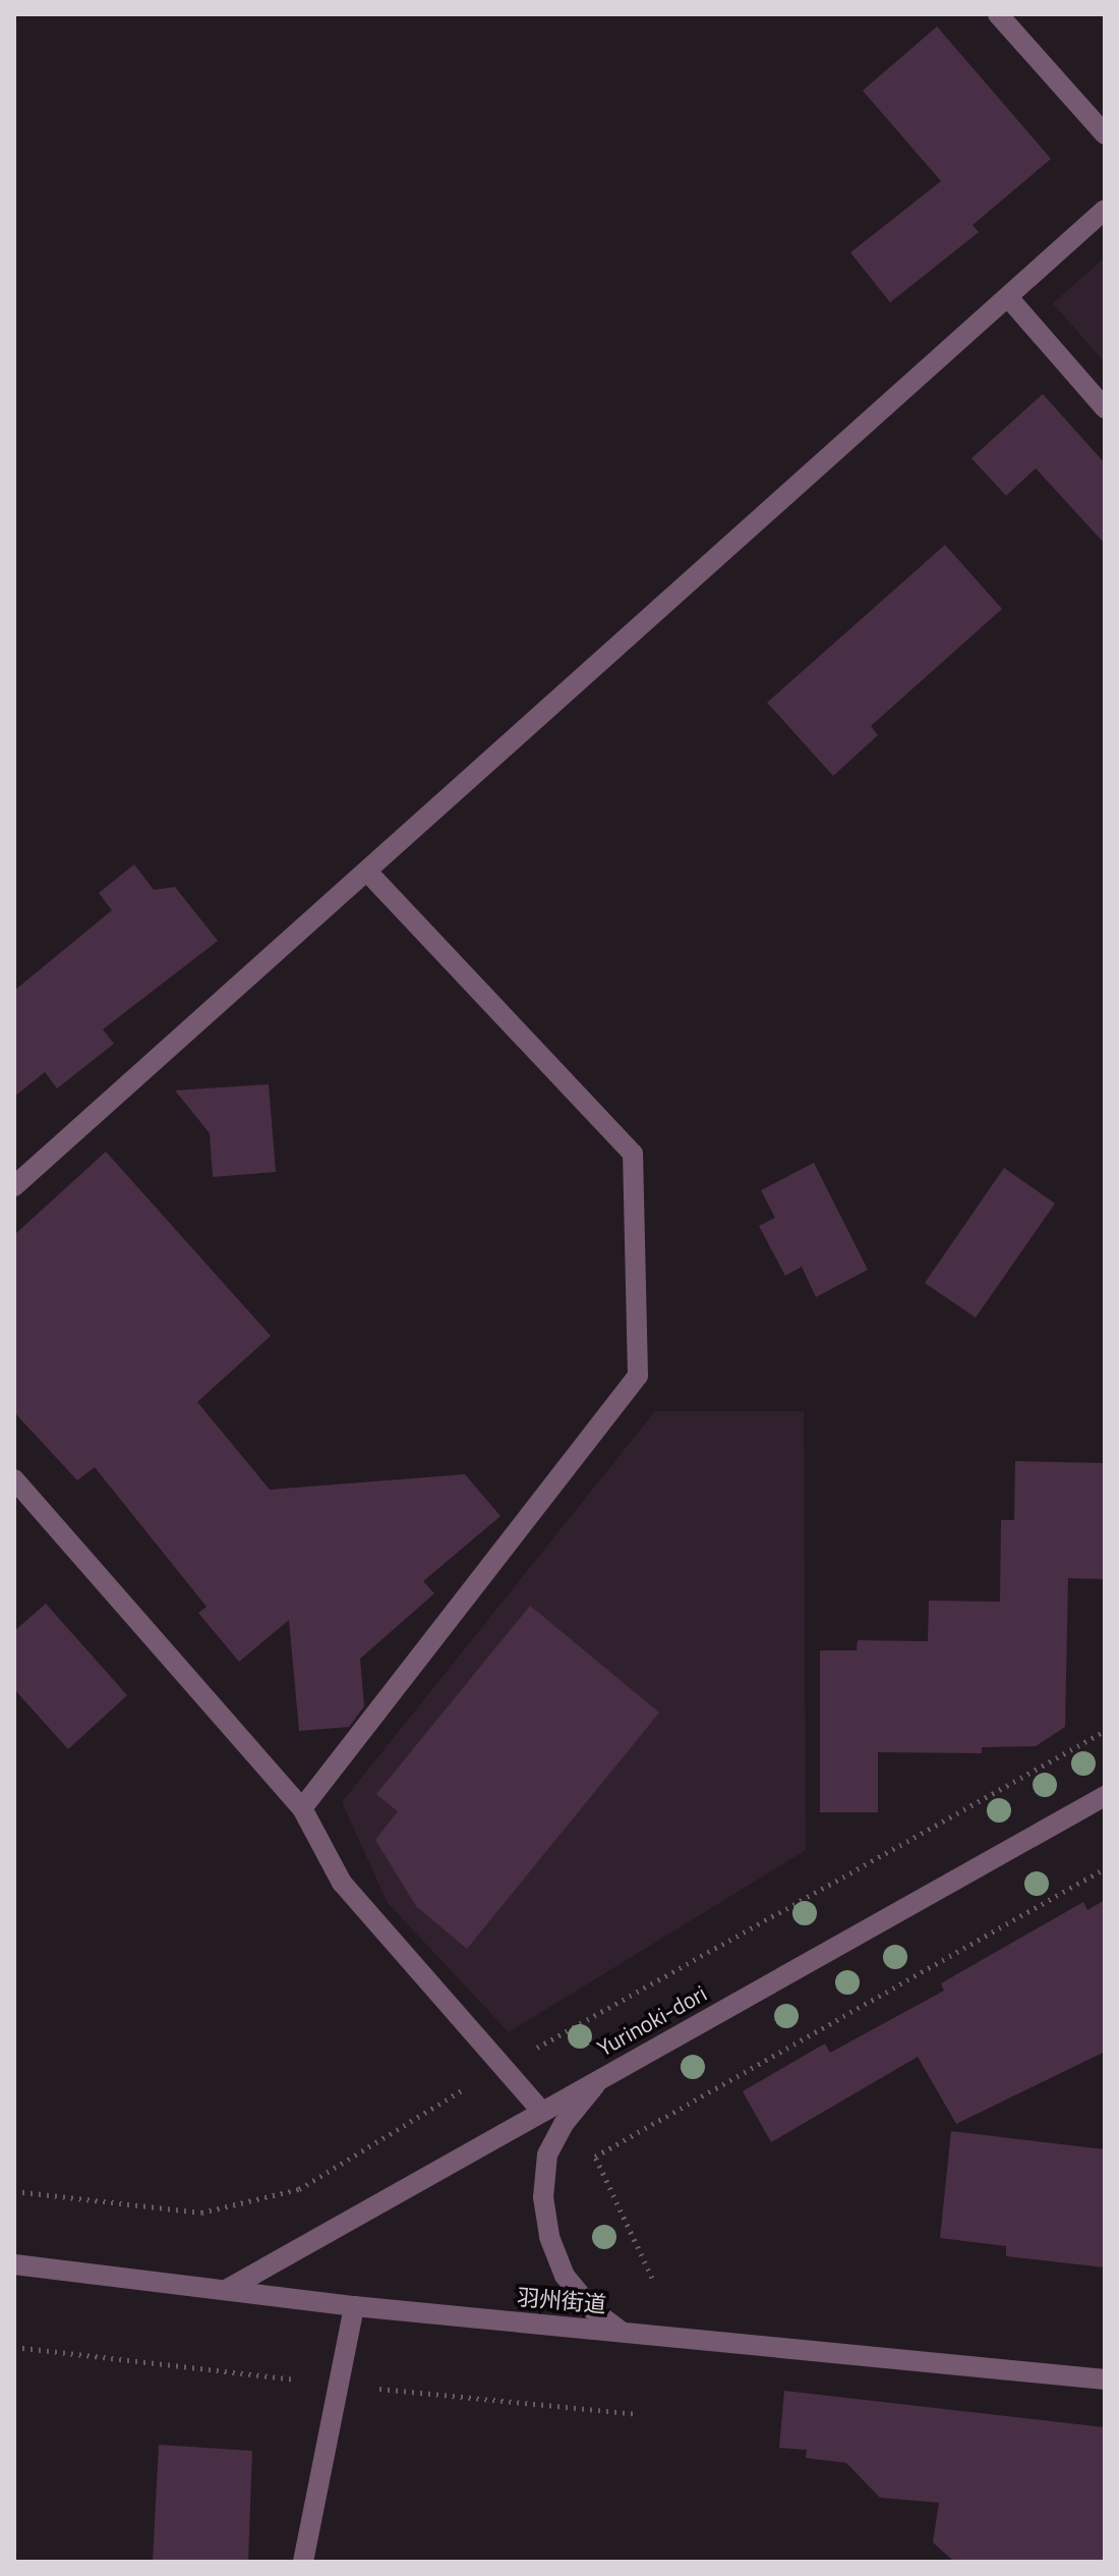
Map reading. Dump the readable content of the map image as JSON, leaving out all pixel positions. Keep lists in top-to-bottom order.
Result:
{
  "streets": {
    "street": ["Yurinoki-dori", "羽州街道"]
  },
  "crossings": [
    ["Yurinoki-dori", "羽州街道"]
  ]
}
